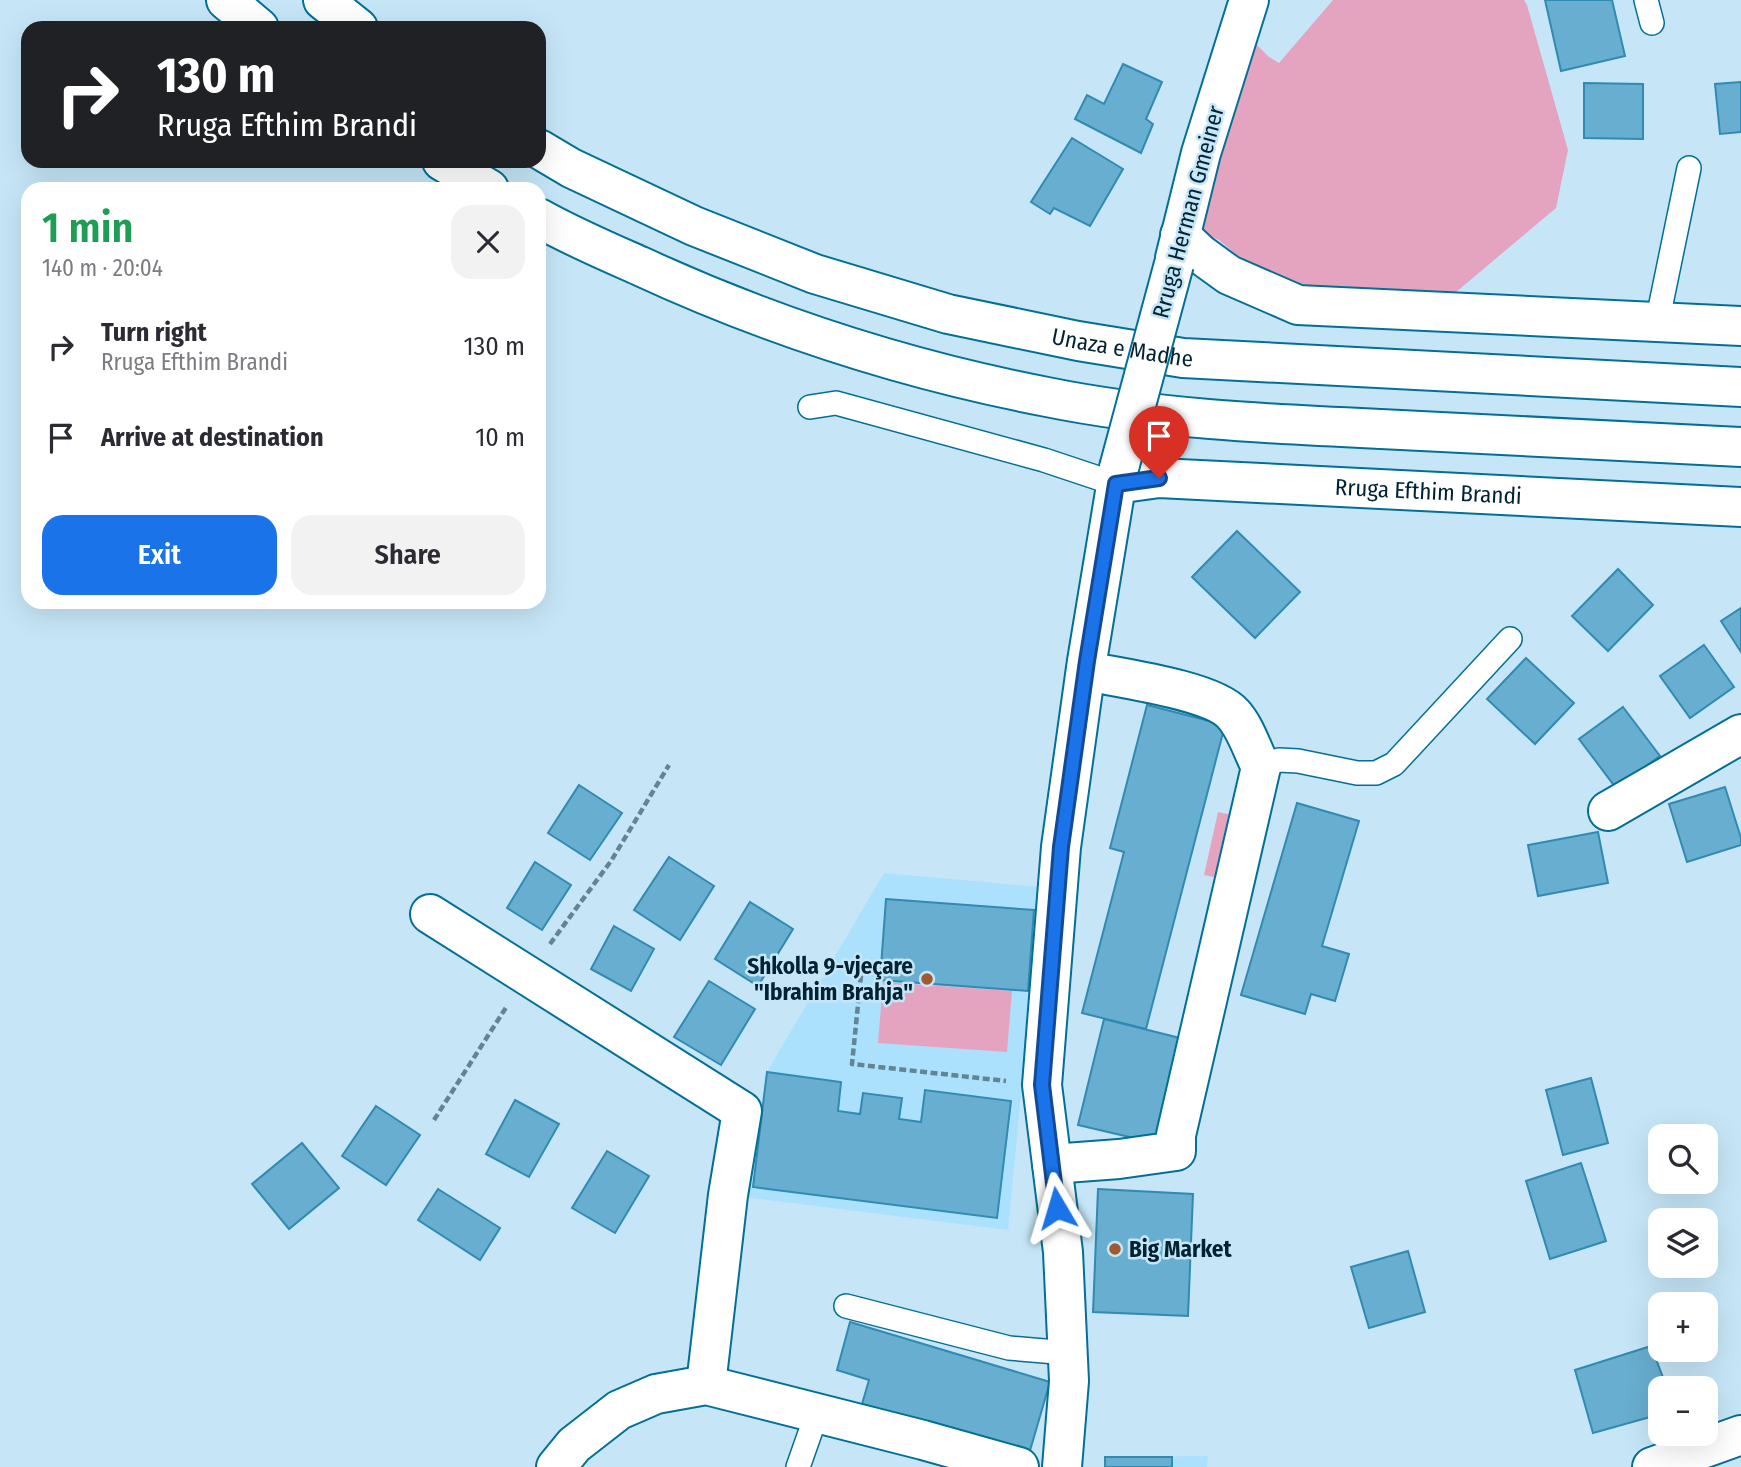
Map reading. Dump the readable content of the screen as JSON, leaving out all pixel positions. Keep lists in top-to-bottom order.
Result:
{
  "streets": {
    "main road": ["Rruga Herman Gmeiner", "Unaza e Madhe", "Rruga Efthim Brandi"]
  },
  "crossings": [
    ["Rruga Herman Gmeiner", "Rruga Efthim Brandi"]
  ],
  "places": ["Shkolla 9-vjeçare \"Ibrahim Brahja\"", "Big Market"],
  "page": {
    "turn": ["130 m", "Rruga Efthim Brandi"],
    "heading": ["1 min", "140 m · 20:04"],
    "list": [
      {
        "name": "Turn right",
        "note": "Rruga Efthim Brandi",
        "value": "130 m"
      },
      {
        "name": "Arrive at destination",
        "value": "10 m"
      }
    ],
    "buttons": ["Exit", "Share"],
    "map_buttons": ["+", "−"]
  }
}
